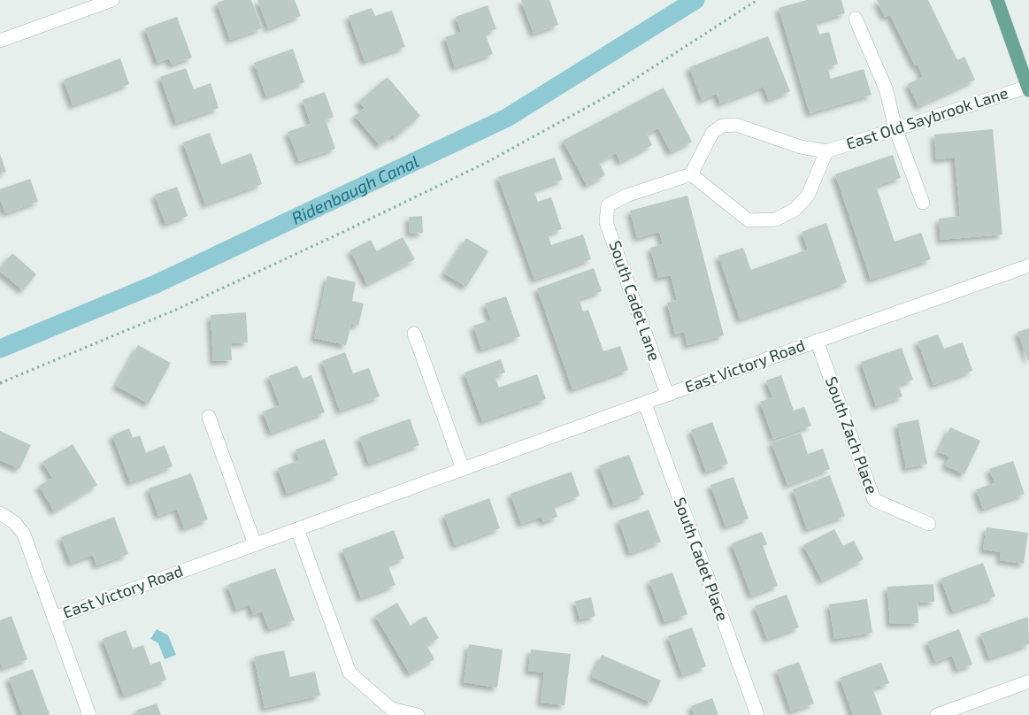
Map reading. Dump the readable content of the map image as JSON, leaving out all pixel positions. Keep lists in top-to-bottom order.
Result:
{
  "streets": {
    "street": [
      "East Old Saybrook Lane",
      "South Cadet Lane",
      "East Victory Road",
      "South Zach Place",
      "South Cadet Place"
    ]
  },
  "crossings": [
    ["East Old Saybrook Lane", "South Cadet Lane"],
    ["South Cadet Lane", "East Victory Road"],
    ["East Victory Road", "South Zach Place"],
    ["East Victory Road", "South Cadet Place"]
  ],
  "water": ["Ridenbaugh Canal"]
}
